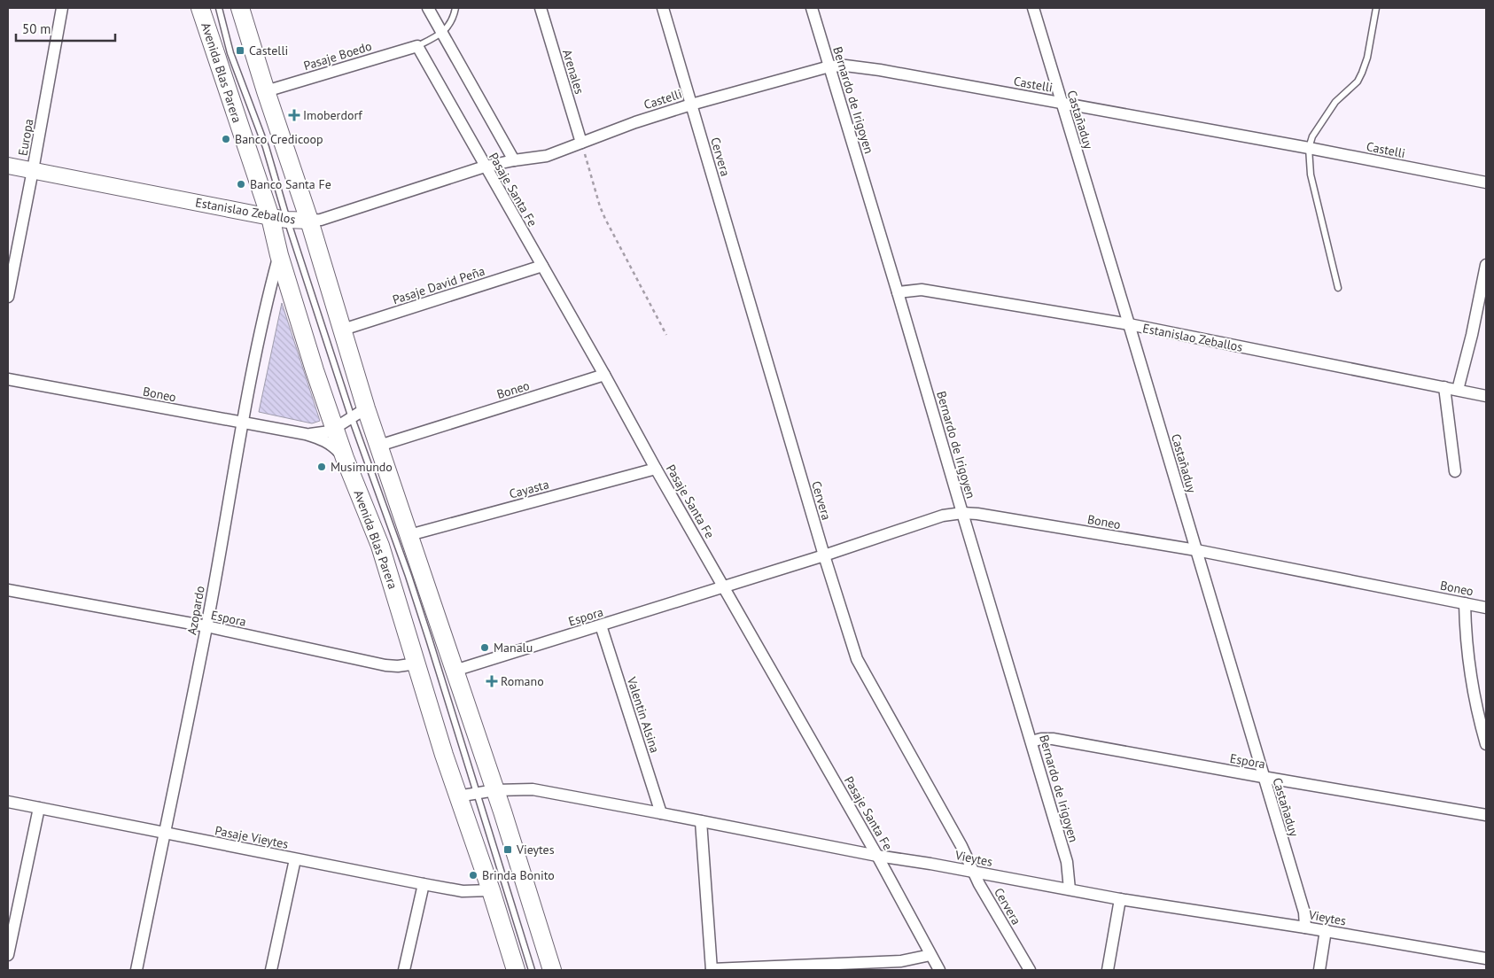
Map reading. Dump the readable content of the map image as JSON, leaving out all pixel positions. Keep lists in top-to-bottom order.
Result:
{
  "streets": {
    "main road": ["Avenida Blas Parera", "Estanislao Zeballos"],
    "street": [
      "Pasaje Boedo",
      "Arenales",
      "Castelli",
      "Bernardo de Irigoyen",
      "Castañaduy",
      "Europa",
      "Cervera",
      "Pasaje Santa Fe",
      "Pasaje David Peña",
      "Boneo",
      "Cayasta",
      "Azopardo",
      "Espora",
      "Valentin Alsina",
      "Pasaje Vieytes",
      "Vieytes"
    ]
  },
  "crossings": [
    ["Pasaje Boedo", "Pasaje Santa Fe"],
    ["Arenales", "Castelli"],
    ["Arenales", "Estanislao Zeballos"],
    ["Avenida Blas Parera", "Estanislao Zeballos"],
    ["Avenida Blas Parera", "Boneo"],
    ["Avenida Blas Parera", "Azopardo"],
    ["Avenida Blas Parera", "Espora"],
    ["Avenida Blas Parera", "Pasaje Vieytes"],
    ["Avenida Blas Parera", "Vieytes"],
    ["Castelli", "Bernardo de Irigoyen"],
    ["Castelli", "Castañaduy"],
    ["Castelli", "Cervera"],
    ["Castelli", "Estanislao Zeballos"],
    ["Bernardo de Irigoyen", "Estanislao Zeballos"],
    ["Bernardo de Irigoyen", "Boneo"],
    ["Bernardo de Irigoyen", "Espora"],
    ["Bernardo de Irigoyen", "Vieytes"],
    ["Castañaduy", "Estanislao Zeballos"],
    ["Castañaduy", "Boneo"],
    ["Castañaduy", "Espora"],
    ["Castañaduy", "Vieytes"],
    ["Europa", "Estanislao Zeballos"],
    ["Cervera", "Boneo"],
    ["Cervera", "Vieytes"],
    ["Pasaje Santa Fe", "Estanislao Zeballos"],
    ["Pasaje Santa Fe", "Pasaje David Peña"],
    ["Pasaje Santa Fe", "Boneo"],
    ["Pasaje Santa Fe", "Cayasta"],
    ["Pasaje Santa Fe", "Espora"],
    ["Pasaje Santa Fe", "Vieytes"],
    ["Boneo", "Azopardo"],
    ["Boneo", "Espora"],
    ["Azopardo", "Espora"],
    ["Azopardo", "Pasaje Vieytes"],
    ["Espora", "Valentin Alsina"],
    ["Valentin Alsina", "Vieytes"]
  ],
  "places": {
    "transit": ["Castelli", "Vieytes"],
    "health": ["Imoberdorf", "Romano"],
    "other": [
      "Banco Credicoop",
      "Banco Santa Fe",
      "Musimundo",
      "Manalu",
      "Brinda Bonito"
    ]
  },
  "scale_bar": "50 m"
}
